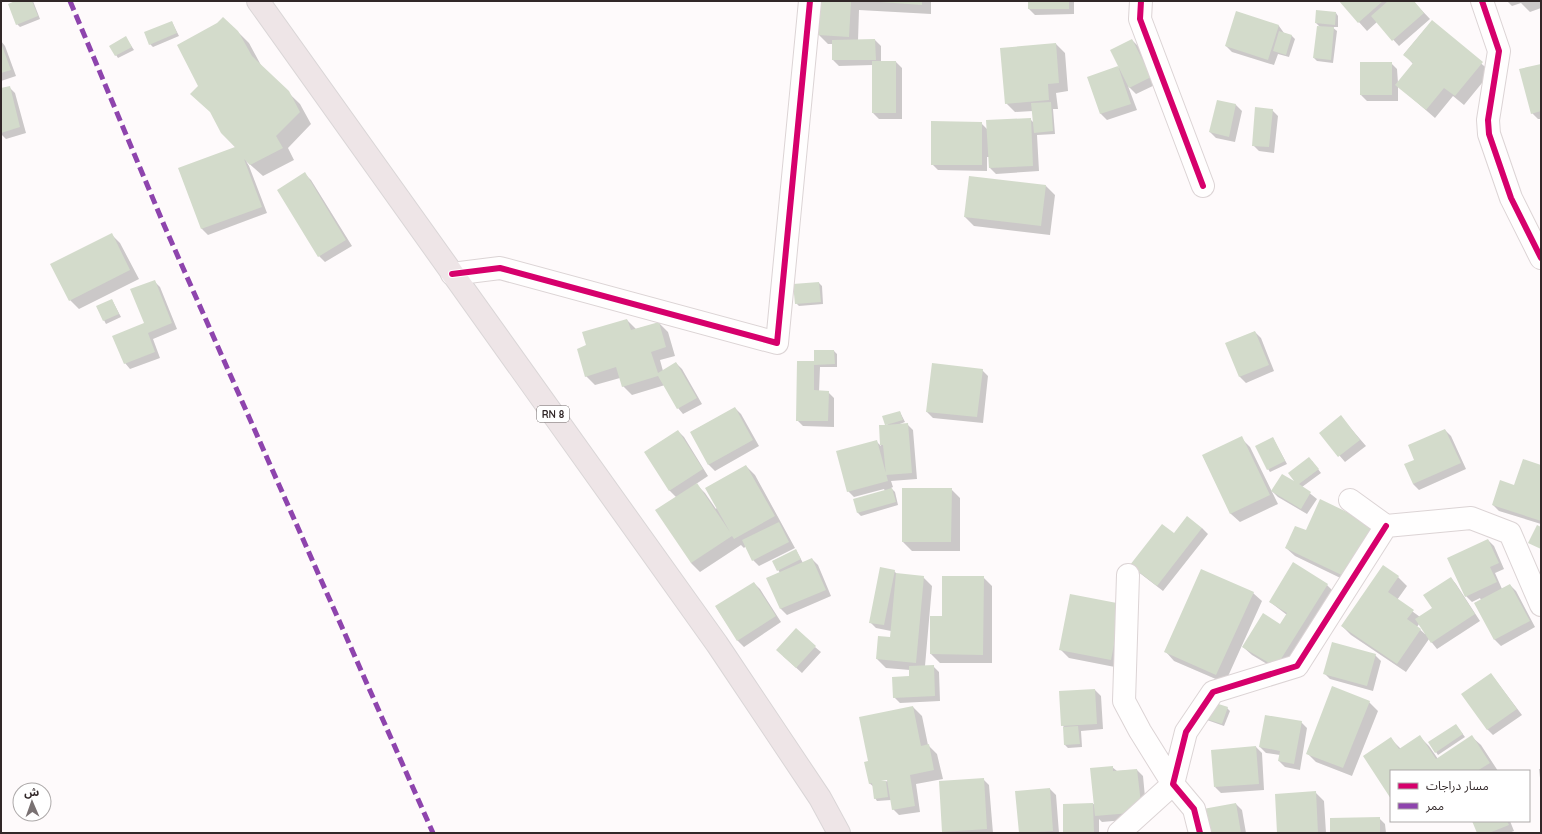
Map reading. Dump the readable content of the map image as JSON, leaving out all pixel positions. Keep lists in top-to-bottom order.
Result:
{
  "streets": {
    "main road": ["RN 8"]
  },
  "legend": ["مسار دراجات", "ممر"],
  "north": "top"
}
